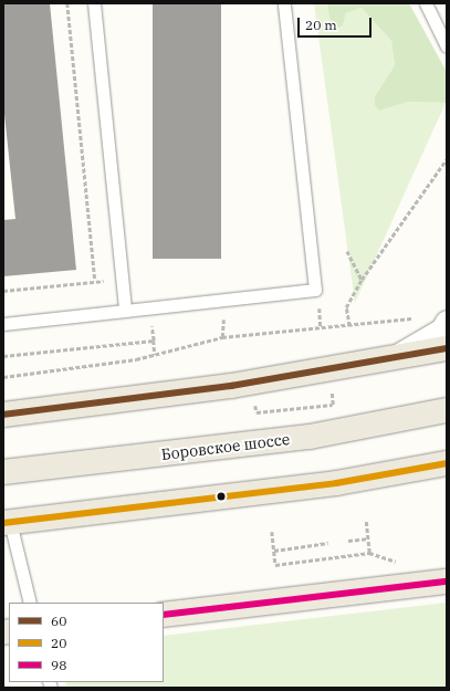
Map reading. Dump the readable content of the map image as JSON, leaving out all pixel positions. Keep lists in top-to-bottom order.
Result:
{
  "streets": {
    "main road": ["Боровское шоссе"]
  },
  "lines": ["transit line 60", "transit line 20", "transit line 98"],
  "legend": ["60", "20", "98"],
  "scale_bar": "20 m"
}
